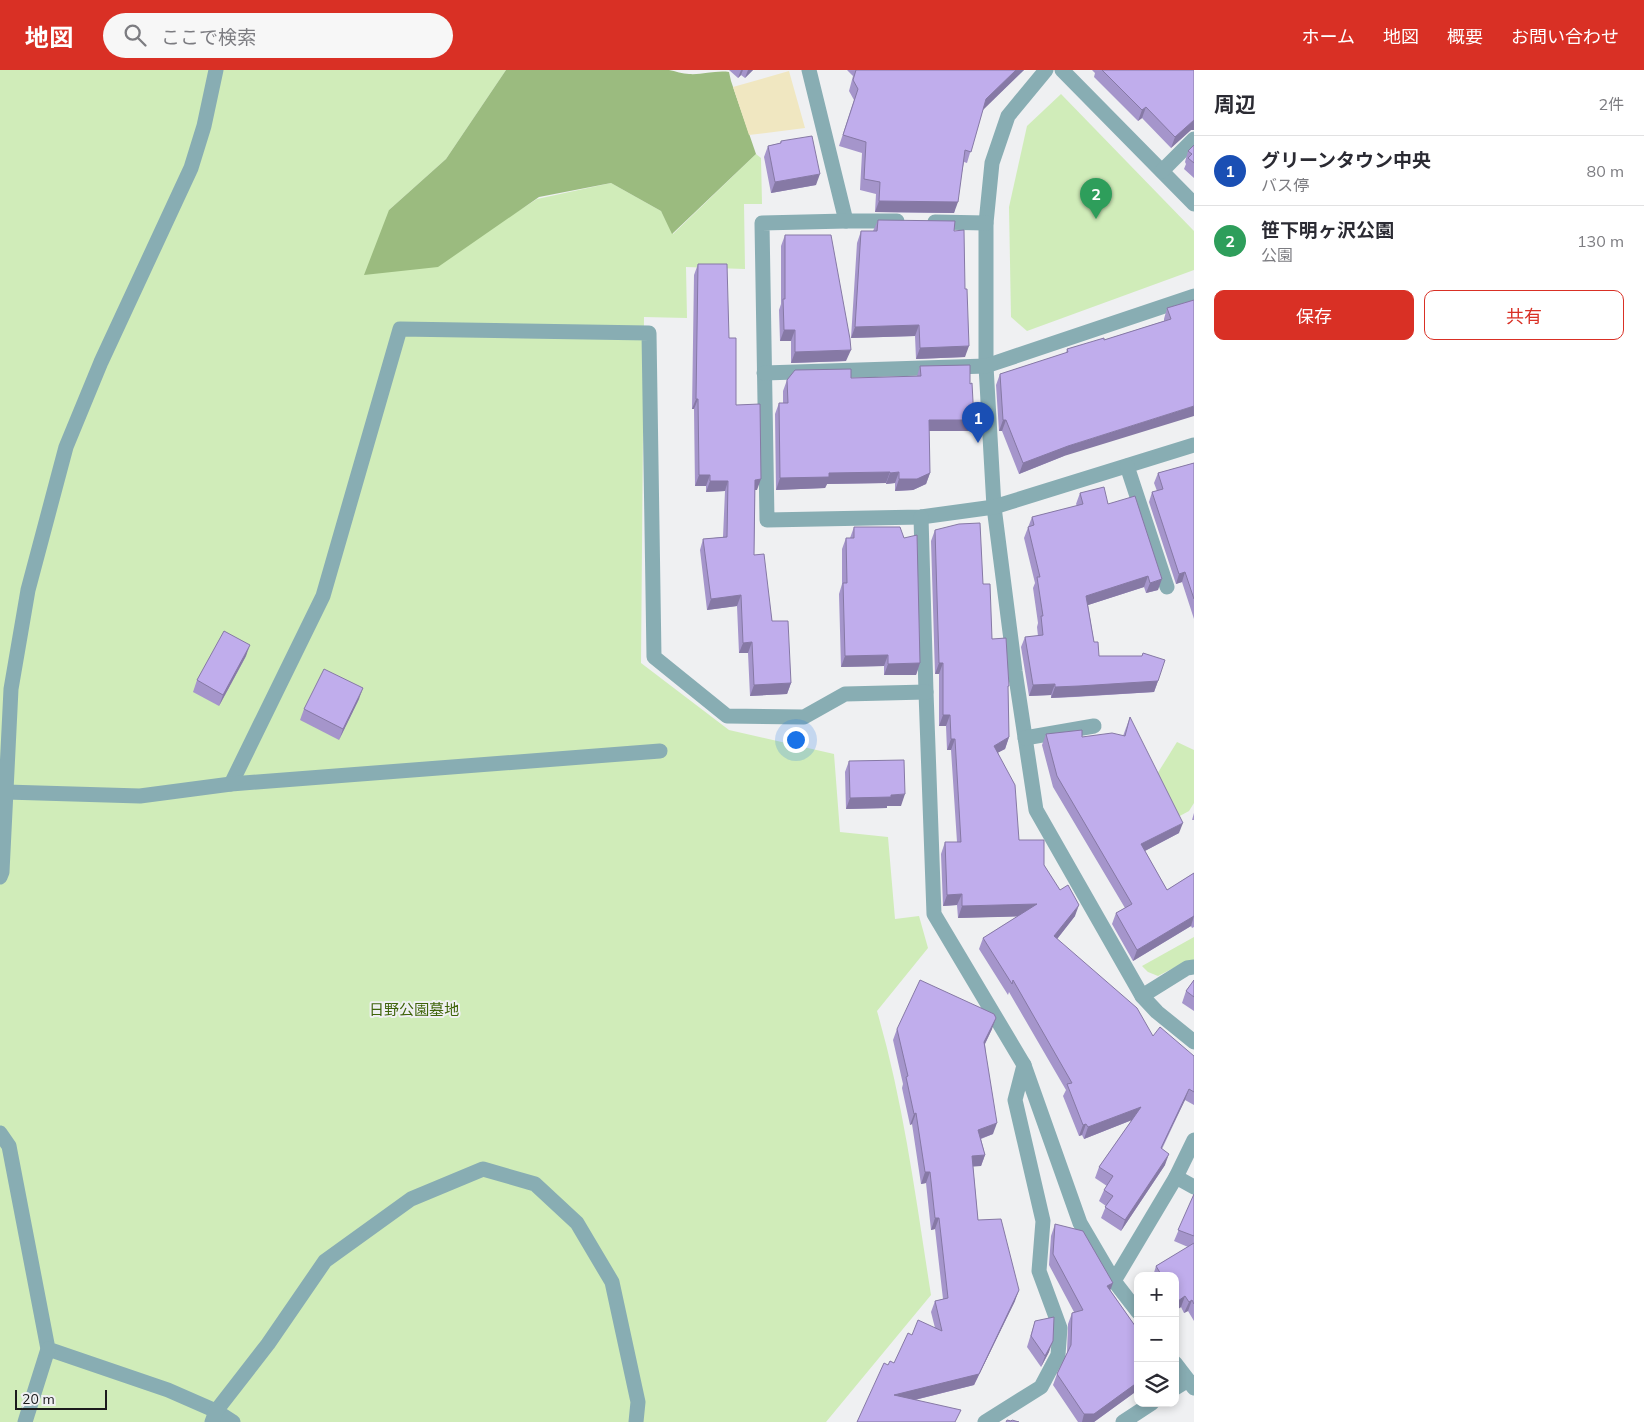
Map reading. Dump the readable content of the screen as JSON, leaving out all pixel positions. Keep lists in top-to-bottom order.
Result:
{
  "parks": ["日野公園墓地"],
  "scale_bar": "20 m",
  "page": {
    "header": "地図",
    "search": "ここで検索",
    "nav": [
      "ホーム",
      "地図",
      "概要",
      "お問い合わせ"
    ],
    "heading": ["周辺", "2件"],
    "list": [
      {
        "mark": "1",
        "name": "グリーンタウン中央",
        "note": "バス停",
        "value": "80 m"
      },
      {
        "mark": "2",
        "name": "笹下明ヶ沢公園",
        "note": "公園",
        "value": "130 m"
      }
    ],
    "pins": ["2", "1"],
    "buttons": ["保存", "共有"],
    "map_buttons": ["+", "−"],
    "scale": "20 m"
  }
}
